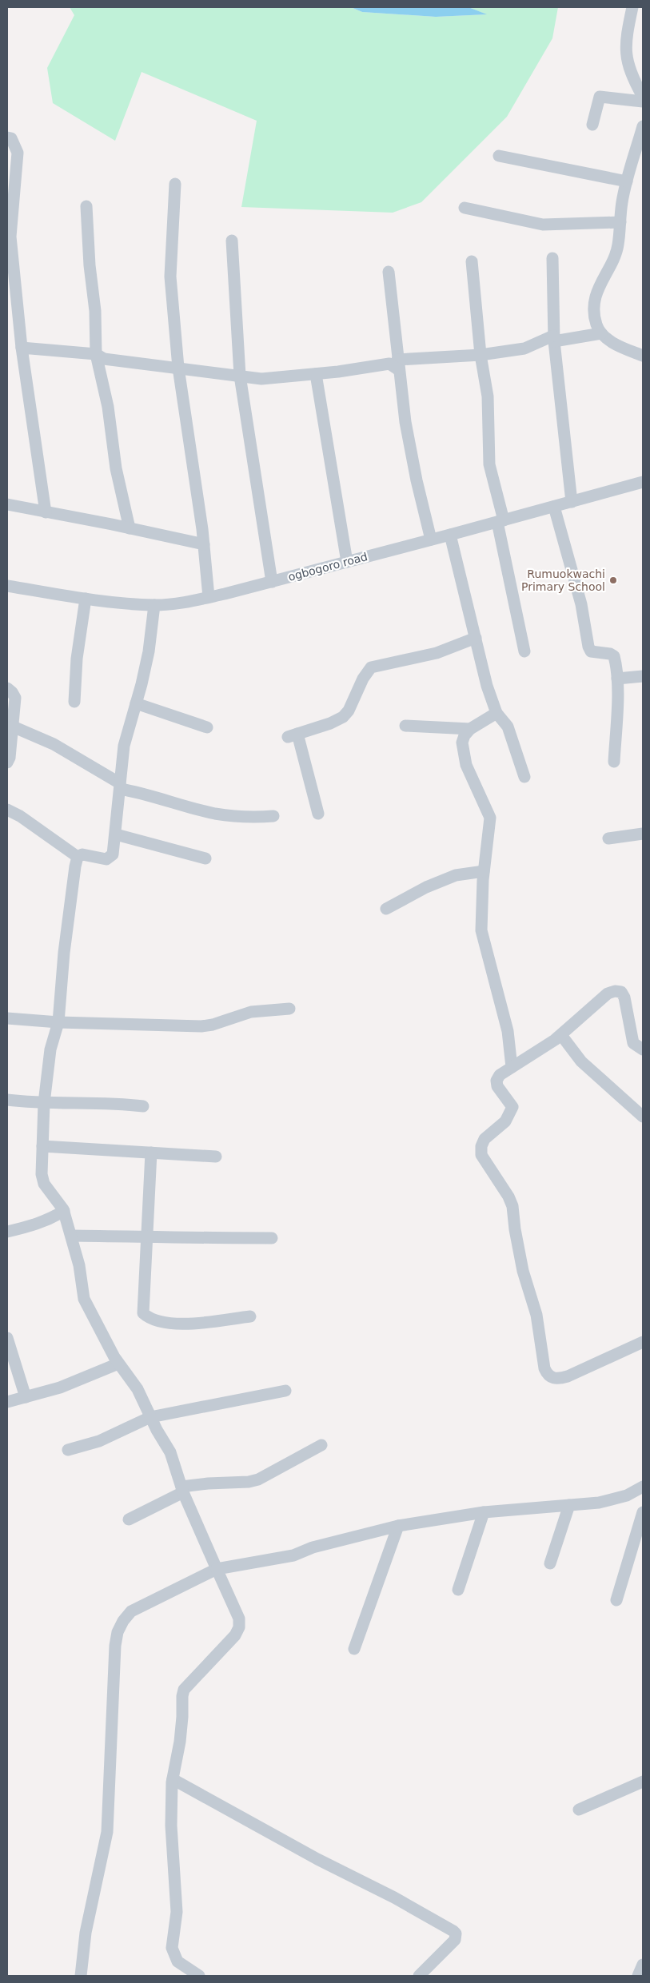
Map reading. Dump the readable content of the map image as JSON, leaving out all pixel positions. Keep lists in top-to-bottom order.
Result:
{
  "streets": {
    "street": ["ogbogoro road"]
  },
  "places": ["Rumuokwachi Primary School"]
}
